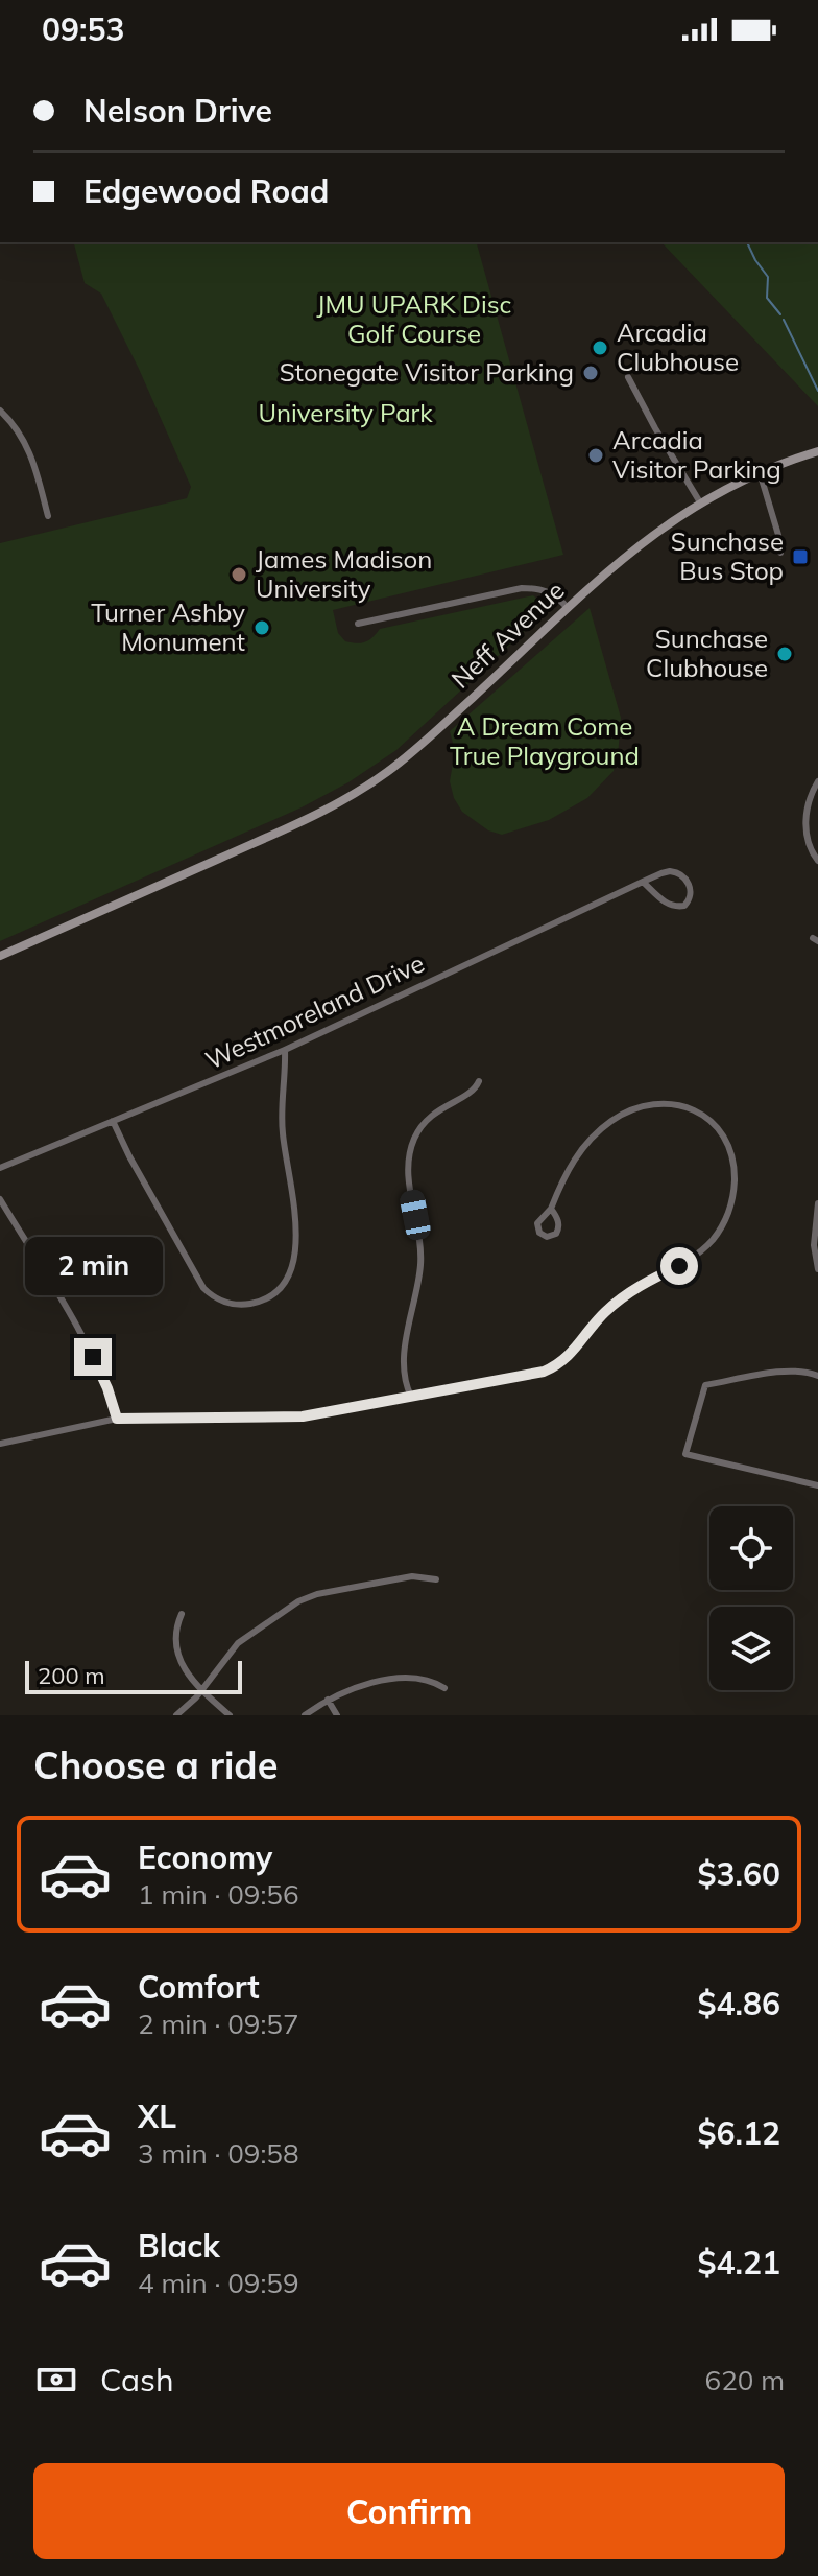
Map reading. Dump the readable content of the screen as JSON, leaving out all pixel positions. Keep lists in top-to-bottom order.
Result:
{
  "streets": {
    "main road": ["Neff Avenue"],
    "street": ["Westmoreland Drive"]
  },
  "parks": ["JMU UPARK Disc Golf Course", "University Park", "A Dream Come True Playground"],
  "places": {
    "other": [
      "Arcadia Clubhouse",
      "Stonegate Visitor Parking",
      "Arcadia Visitor Parking",
      "James Madison University",
      "Turner Ashby Monument",
      "Sunchase Clubhouse"
    ],
    "transit": ["Sunchase Bus Stop"]
  },
  "scale_bar": "200 m",
  "page": {
    "status": "09:53",
    "banner": ["Nelson Drive", "Edgewood Road"],
    "bubble": "2 min",
    "scale": "200 m",
    "heading": "Choose a ride",
    "list": [
      {
        "name": "Economy",
        "note": "1 min · 09:56",
        "value": "$3.60"
      },
      {
        "name": "Comfort",
        "note": "2 min · 09:57",
        "value": "$4.86"
      },
      {
        "name": "XL",
        "note": "3 min · 09:58",
        "value": "$6.12"
      },
      {
        "name": "Black",
        "note": "4 min · 09:59",
        "value": "$4.21"
      }
    ],
    "pay": ["Cash", "620 m"],
    "buttons": "Confirm"
  }
}
